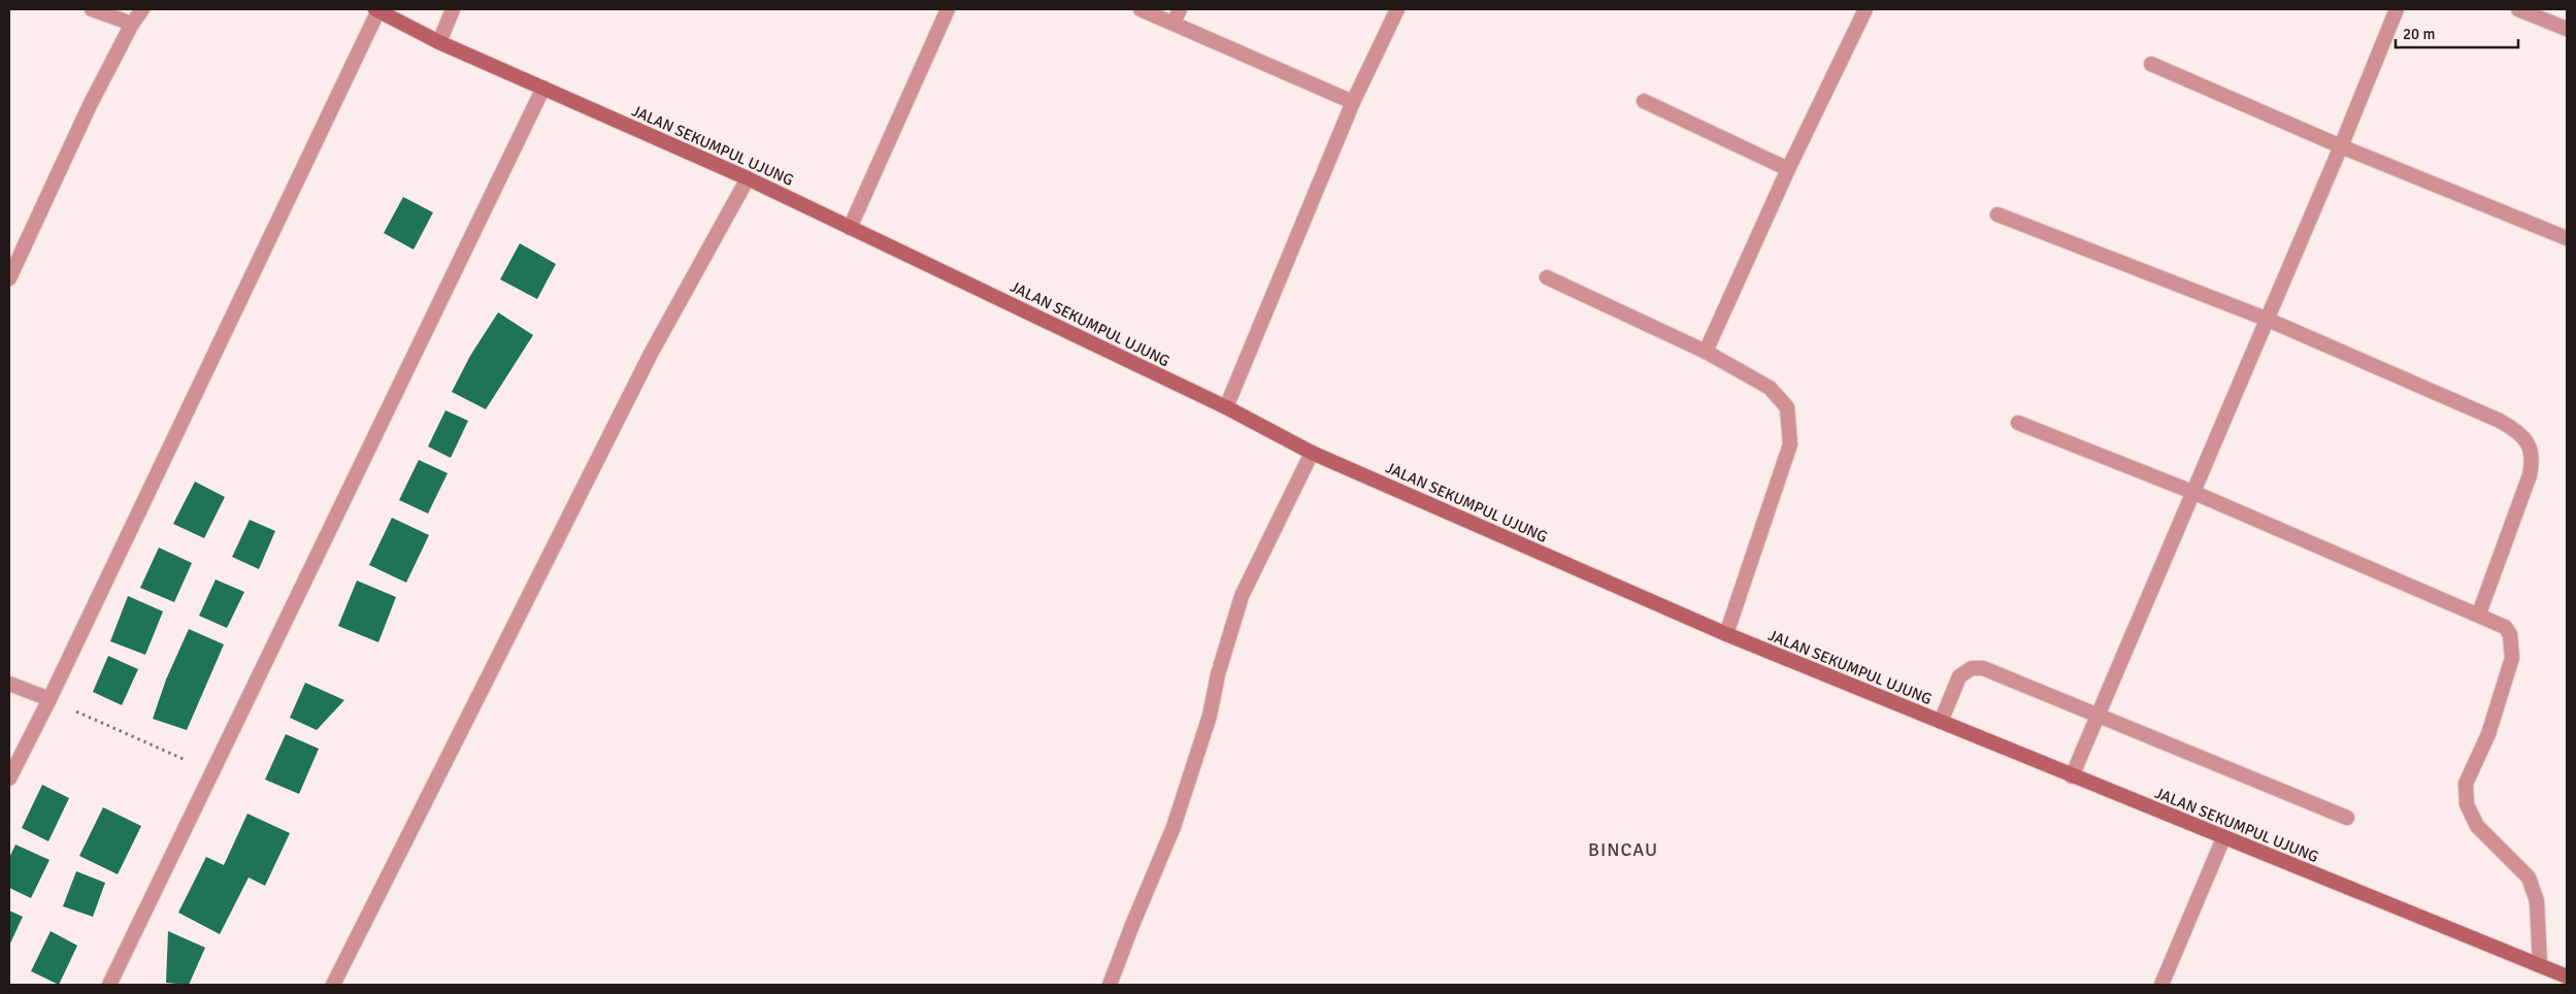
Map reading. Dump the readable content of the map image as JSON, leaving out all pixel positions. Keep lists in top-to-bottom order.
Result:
{
  "streets": {
    "main road": ["JALAN SEKUMPUL UJUNG"]
  },
  "districts": ["BINCAU"],
  "scale_bar": "20 m"
}
